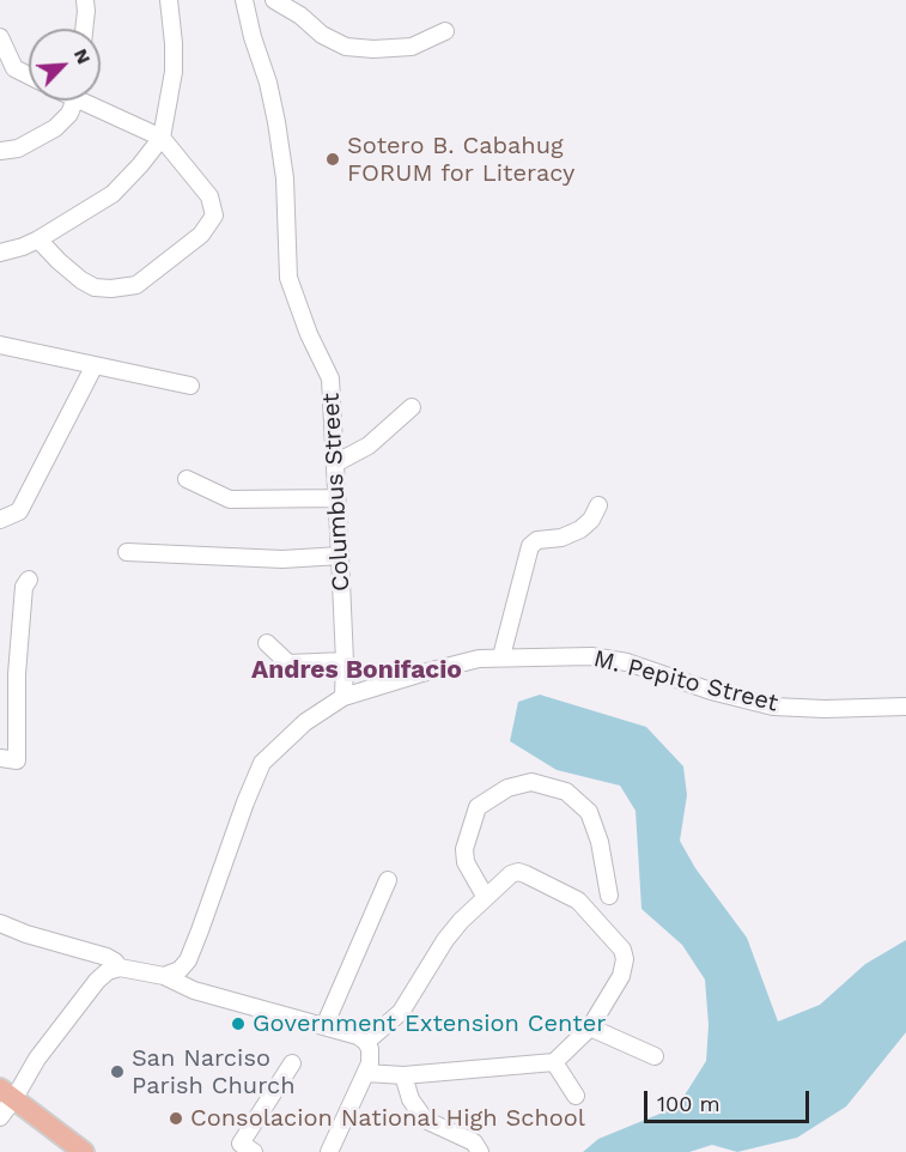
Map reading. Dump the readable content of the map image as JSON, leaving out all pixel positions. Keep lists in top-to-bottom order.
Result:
{
  "streets": {
    "street": ["Columbus Street", "M. Pepito Street"]
  },
  "crossings": [
    ["Columbus Street", "M. Pepito Street"]
  ],
  "districts": ["Andres Bonifacio"],
  "places": [
    "Sotero B. Cabahug FORUM for Literacy",
    "Government Extension Center",
    "San Narciso Parish Church",
    "Consolacion National High School"
  ],
  "scale_bar": "100 m",
  "north": "top right"
}
